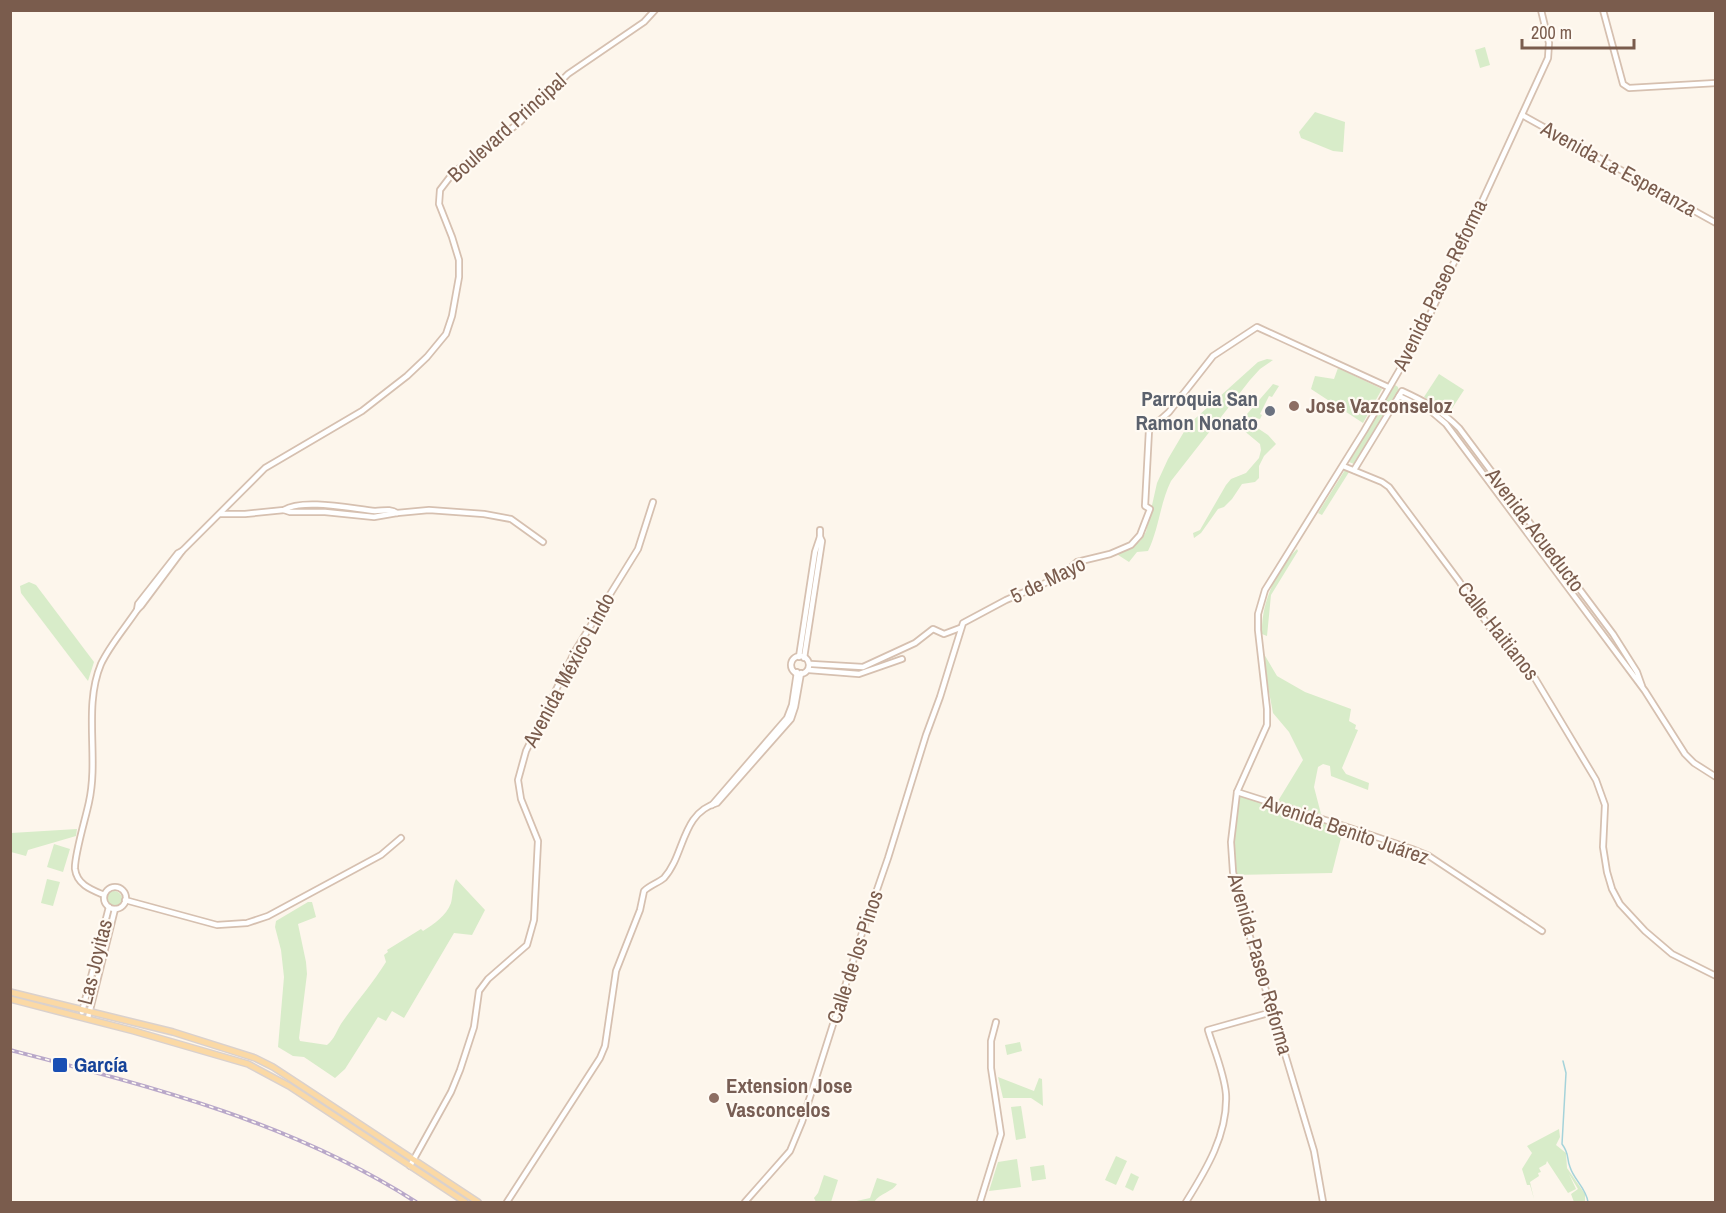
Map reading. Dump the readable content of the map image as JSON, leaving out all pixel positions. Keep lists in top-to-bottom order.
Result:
{
  "streets": {
    "street": [
      "Boulevard Principal",
      "Avenida La Esperanza",
      "Avenida Paseo Reforma",
      "Avenida Acueducto",
      "5 de Mayo",
      "Calle Haitianos",
      "Avenida México Lindo",
      "Avenida Benito Juárez",
      "Calle de los Pinos",
      "Las Joyitas"
    ]
  },
  "crossings": [
    ["Boulevard Principal", "Las Joyitas"],
    ["Avenida La Esperanza", "Avenida Paseo Reforma"],
    ["Avenida Paseo Reforma", "Avenida Acueducto"],
    ["Avenida Paseo Reforma", "5 de Mayo"],
    ["Avenida Paseo Reforma", "Calle Haitianos"],
    ["Avenida Paseo Reforma", "Avenida Benito Juárez"],
    ["5 de Mayo", "Calle de los Pinos"]
  ],
  "places": {
    "other": ["Jose Vazconseloz", "Parroquia San Ramon Nonato", "Extension Jose Vasconcelos"],
    "transit": ["García"]
  },
  "scale_bar": "200 m"
}
